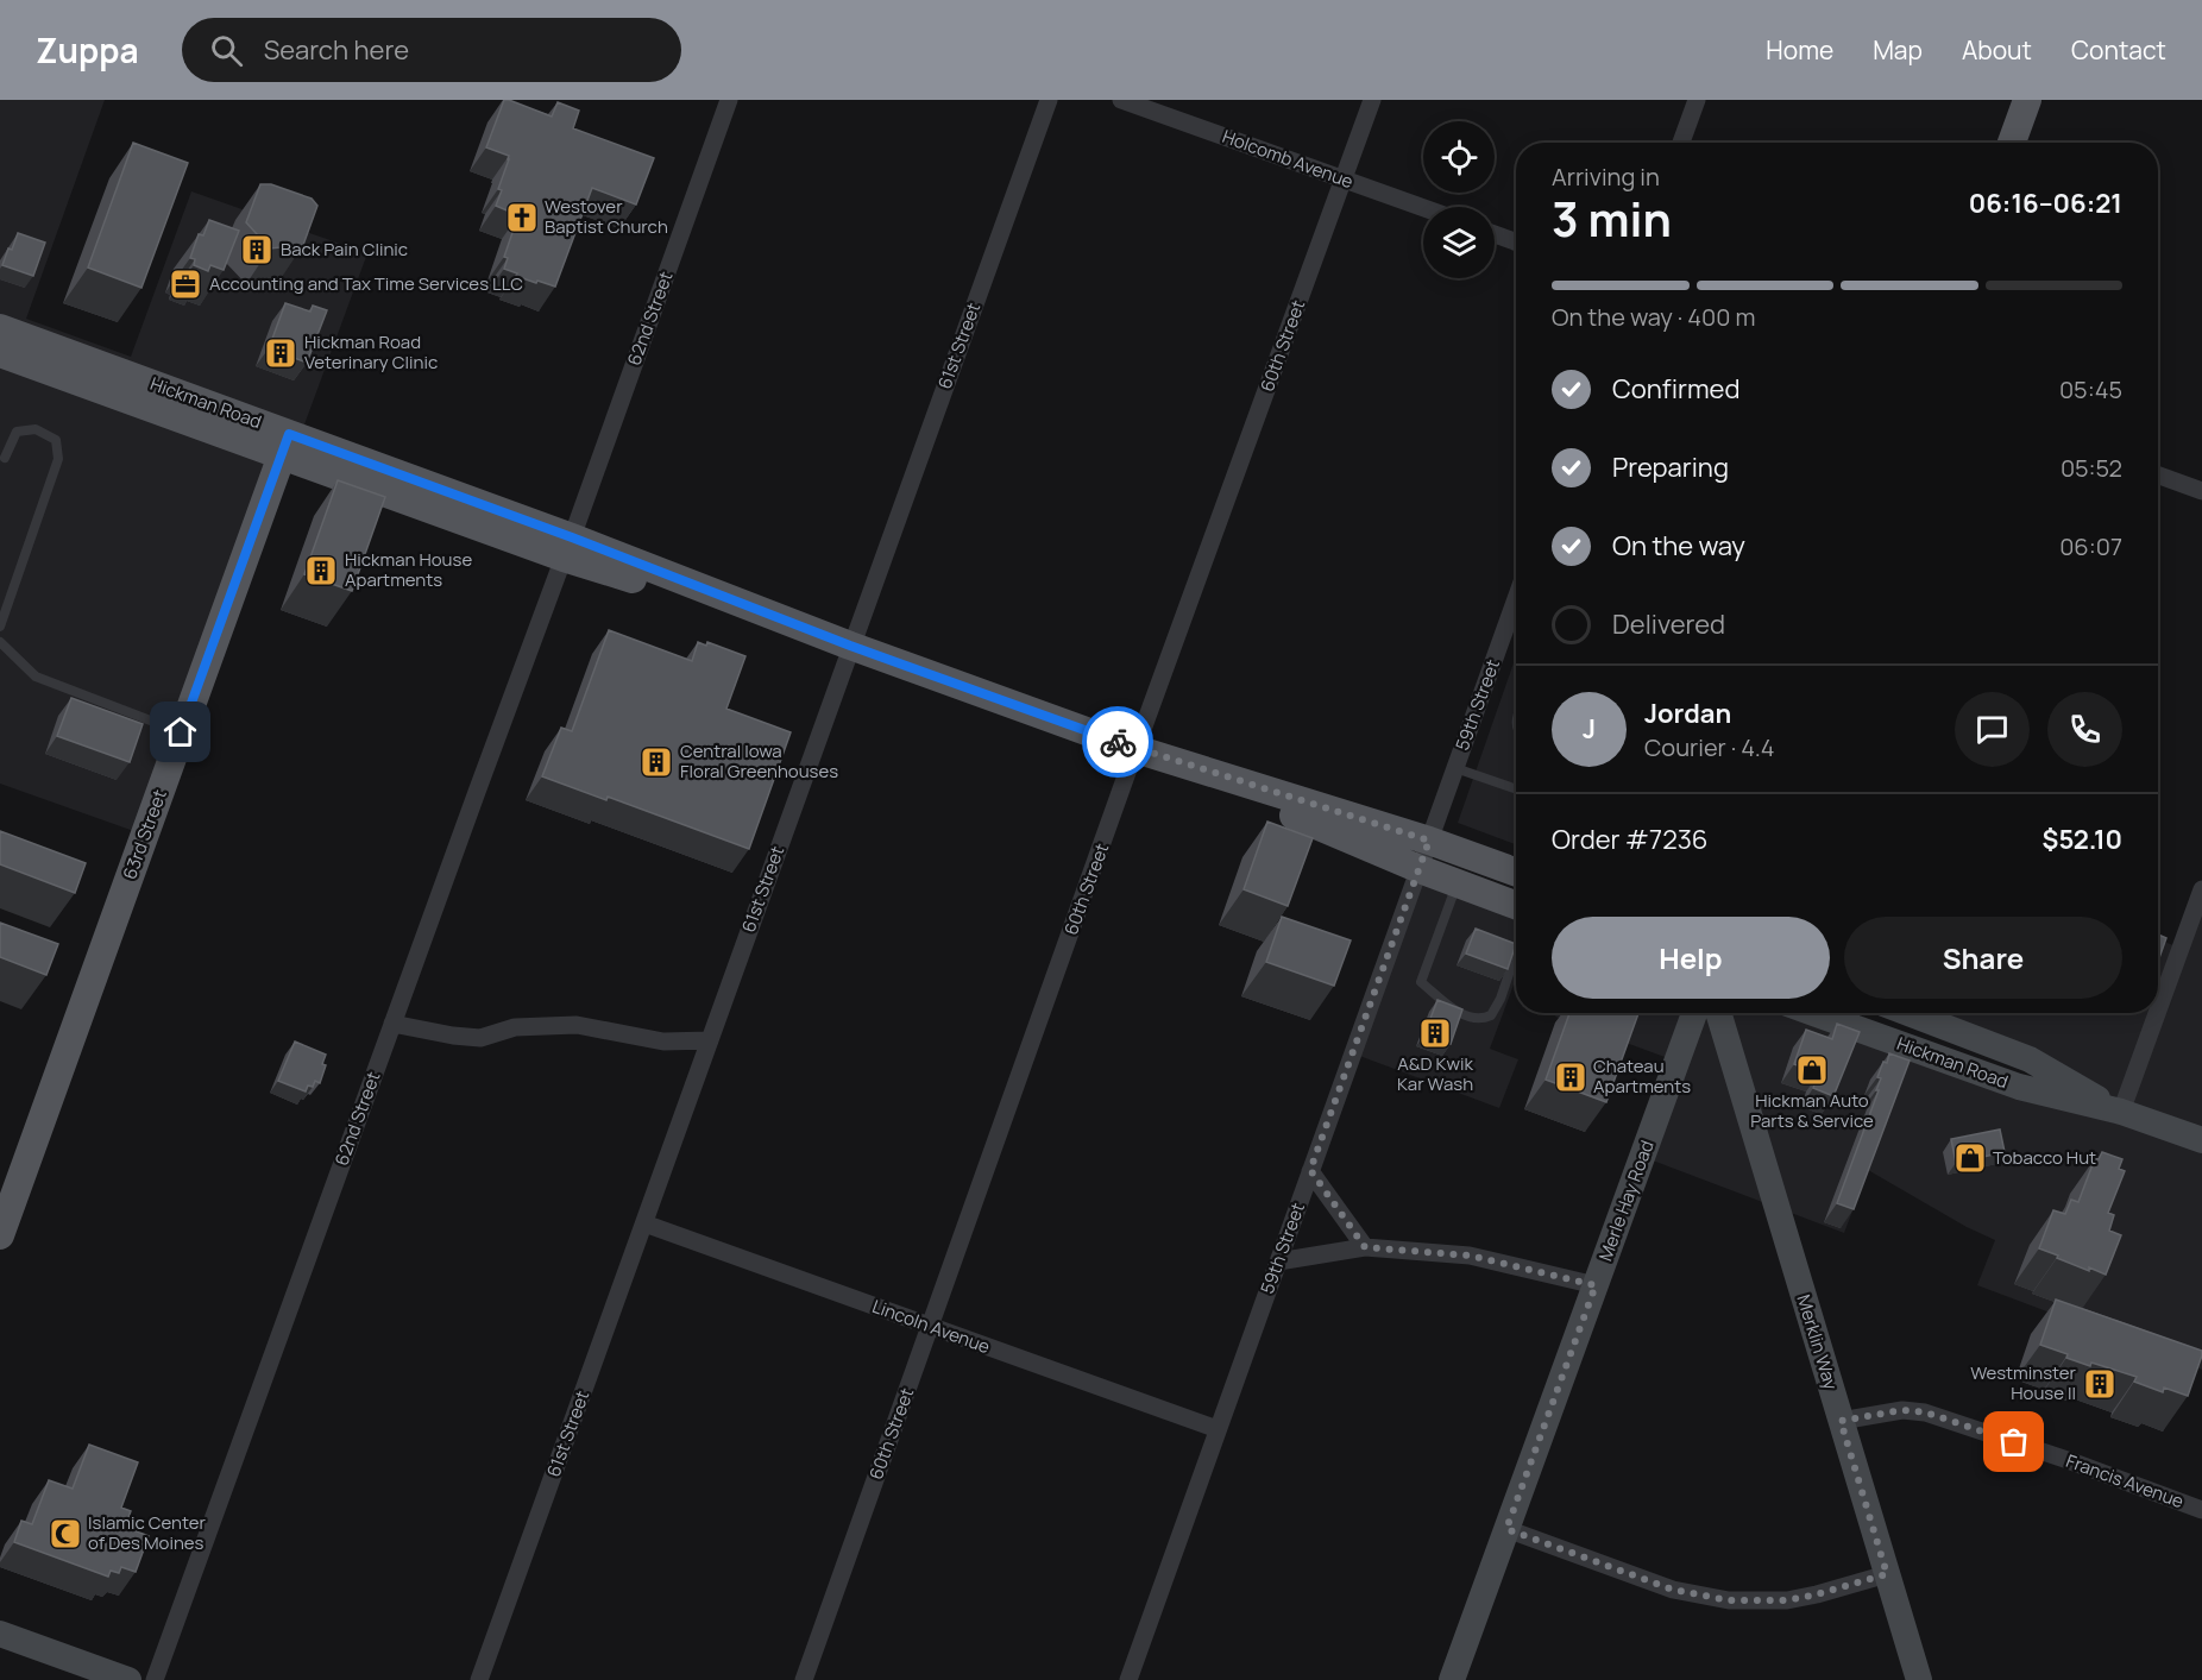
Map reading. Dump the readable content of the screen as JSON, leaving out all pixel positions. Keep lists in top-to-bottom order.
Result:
{
  "streets": {
    "main road": [
      "Hickman Road",
      "63rd Street",
      "Merle Hay Road",
      "Merklin Way"
    ],
    "street": [
      "Holcomb Avenue",
      "62nd Street",
      "61st Street",
      "60th Street",
      "59th Street",
      "Lincoln Avenue",
      "Francis Avenue"
    ]
  },
  "crossings": [
    ["Holcomb Avenue", "60th Street"],
    ["62nd Street", "Hickman Road"],
    ["61st Street", "Hickman Road"],
    ["61st Street", "Lincoln Avenue"],
    ["60th Street", "Hickman Road"],
    ["60th Street", "Lincoln Avenue"],
    ["Hickman Road", "59th Street"],
    ["Hickman Road", "63rd Street"],
    ["59th Street", "Lincoln Avenue"],
    ["Merklin Way", "Francis Avenue"]
  ],
  "places": {
    "church": ["Westover Baptist Church"],
    "building": [
      "Back Pain Clinic",
      "Hickman Road Veterinary Clinic",
      "Hickman House Apartments",
      "Central Iowa Floral Greenhouses",
      "A&D Kwik Kar Wash",
      "Chateau Apartments",
      "Westminster House II"
    ],
    "office": ["Accounting and Tax Time Services LLC"],
    "shop": ["Hickman Auto Parts & Service", "Tobacco Hut"],
    "mosque": ["Islamic Center of Des Moines"]
  },
  "page": {
    "header": "Zuppa",
    "search": "Search here",
    "nav": [
      "Home",
      "Map",
      "About",
      "Contact"
    ],
    "heading": ["3 min", "Arriving in", "06:16–06:21"],
    "panel": [
      "Jordan",
      "Courier · 4.4",
      "Order #7236",
      "$52.10"
    ],
    "bar": "On the way · 400 m",
    "list": [
      ["Confirmed", "05:45"],
      ["Preparing", "05:52"],
      ["On the way", "06:07"],
      "Delivered"
    ],
    "round": "J",
    "buttons": ["Help", "Share"]
  }
}
